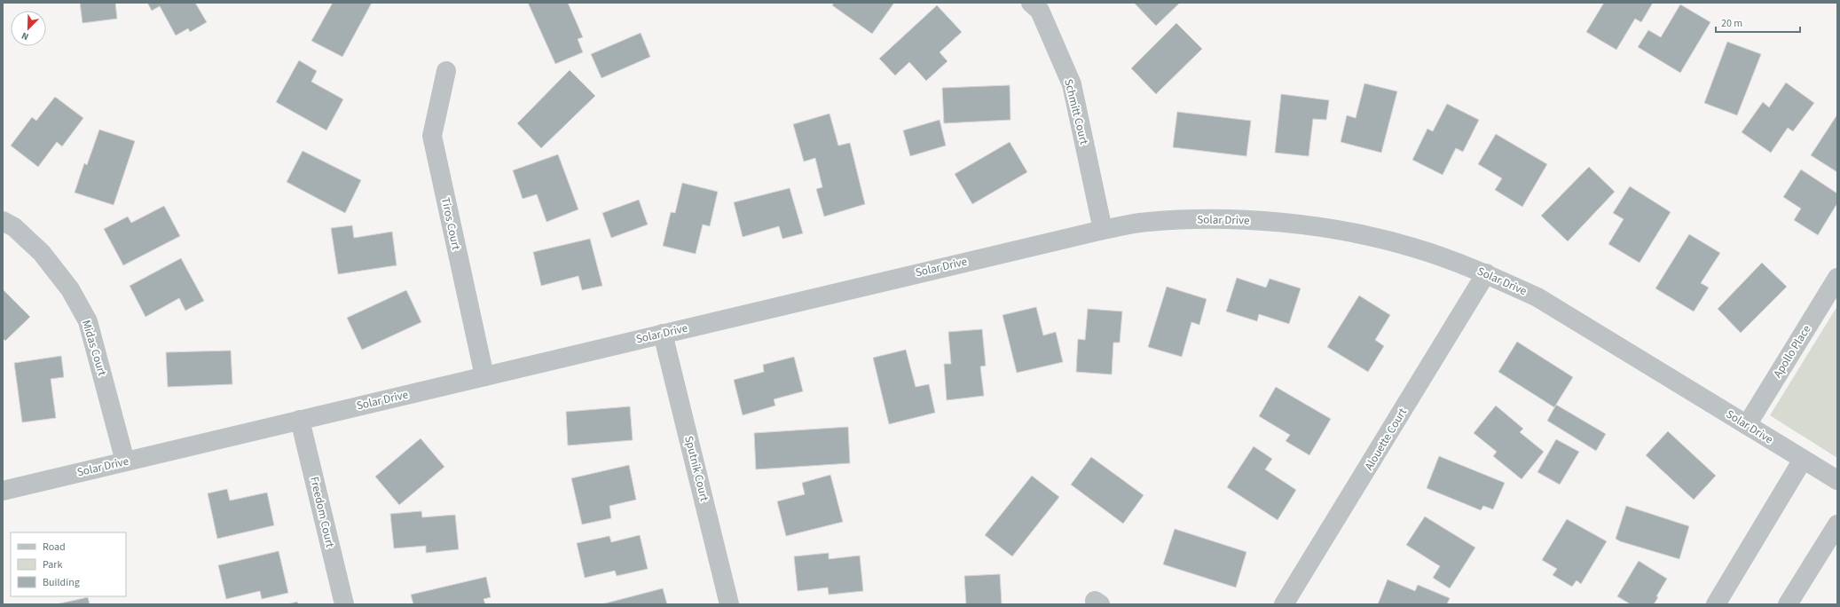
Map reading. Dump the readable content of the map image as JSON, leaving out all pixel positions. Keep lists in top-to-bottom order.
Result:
{
  "streets": {
    "street": [
      "Schmitt Court",
      "Solar Drive",
      "Tiros Court",
      "Midas Court",
      "Apollo Place",
      "Alouette Court",
      "Sputnik Court",
      "Freedom Court"
    ]
  },
  "crossings": [
    ["Schmitt Court", "Solar Drive"],
    ["Solar Drive", "Tiros Court"],
    ["Solar Drive", "Midas Court"],
    ["Solar Drive", "Apollo Place"],
    ["Solar Drive", "Alouette Court"],
    ["Solar Drive", "Sputnik Court"],
    ["Solar Drive", "Freedom Court"]
  ],
  "legend": ["Road", "Park", "Building"],
  "scale_bar": "20 m",
  "north": "bottom left"
}
